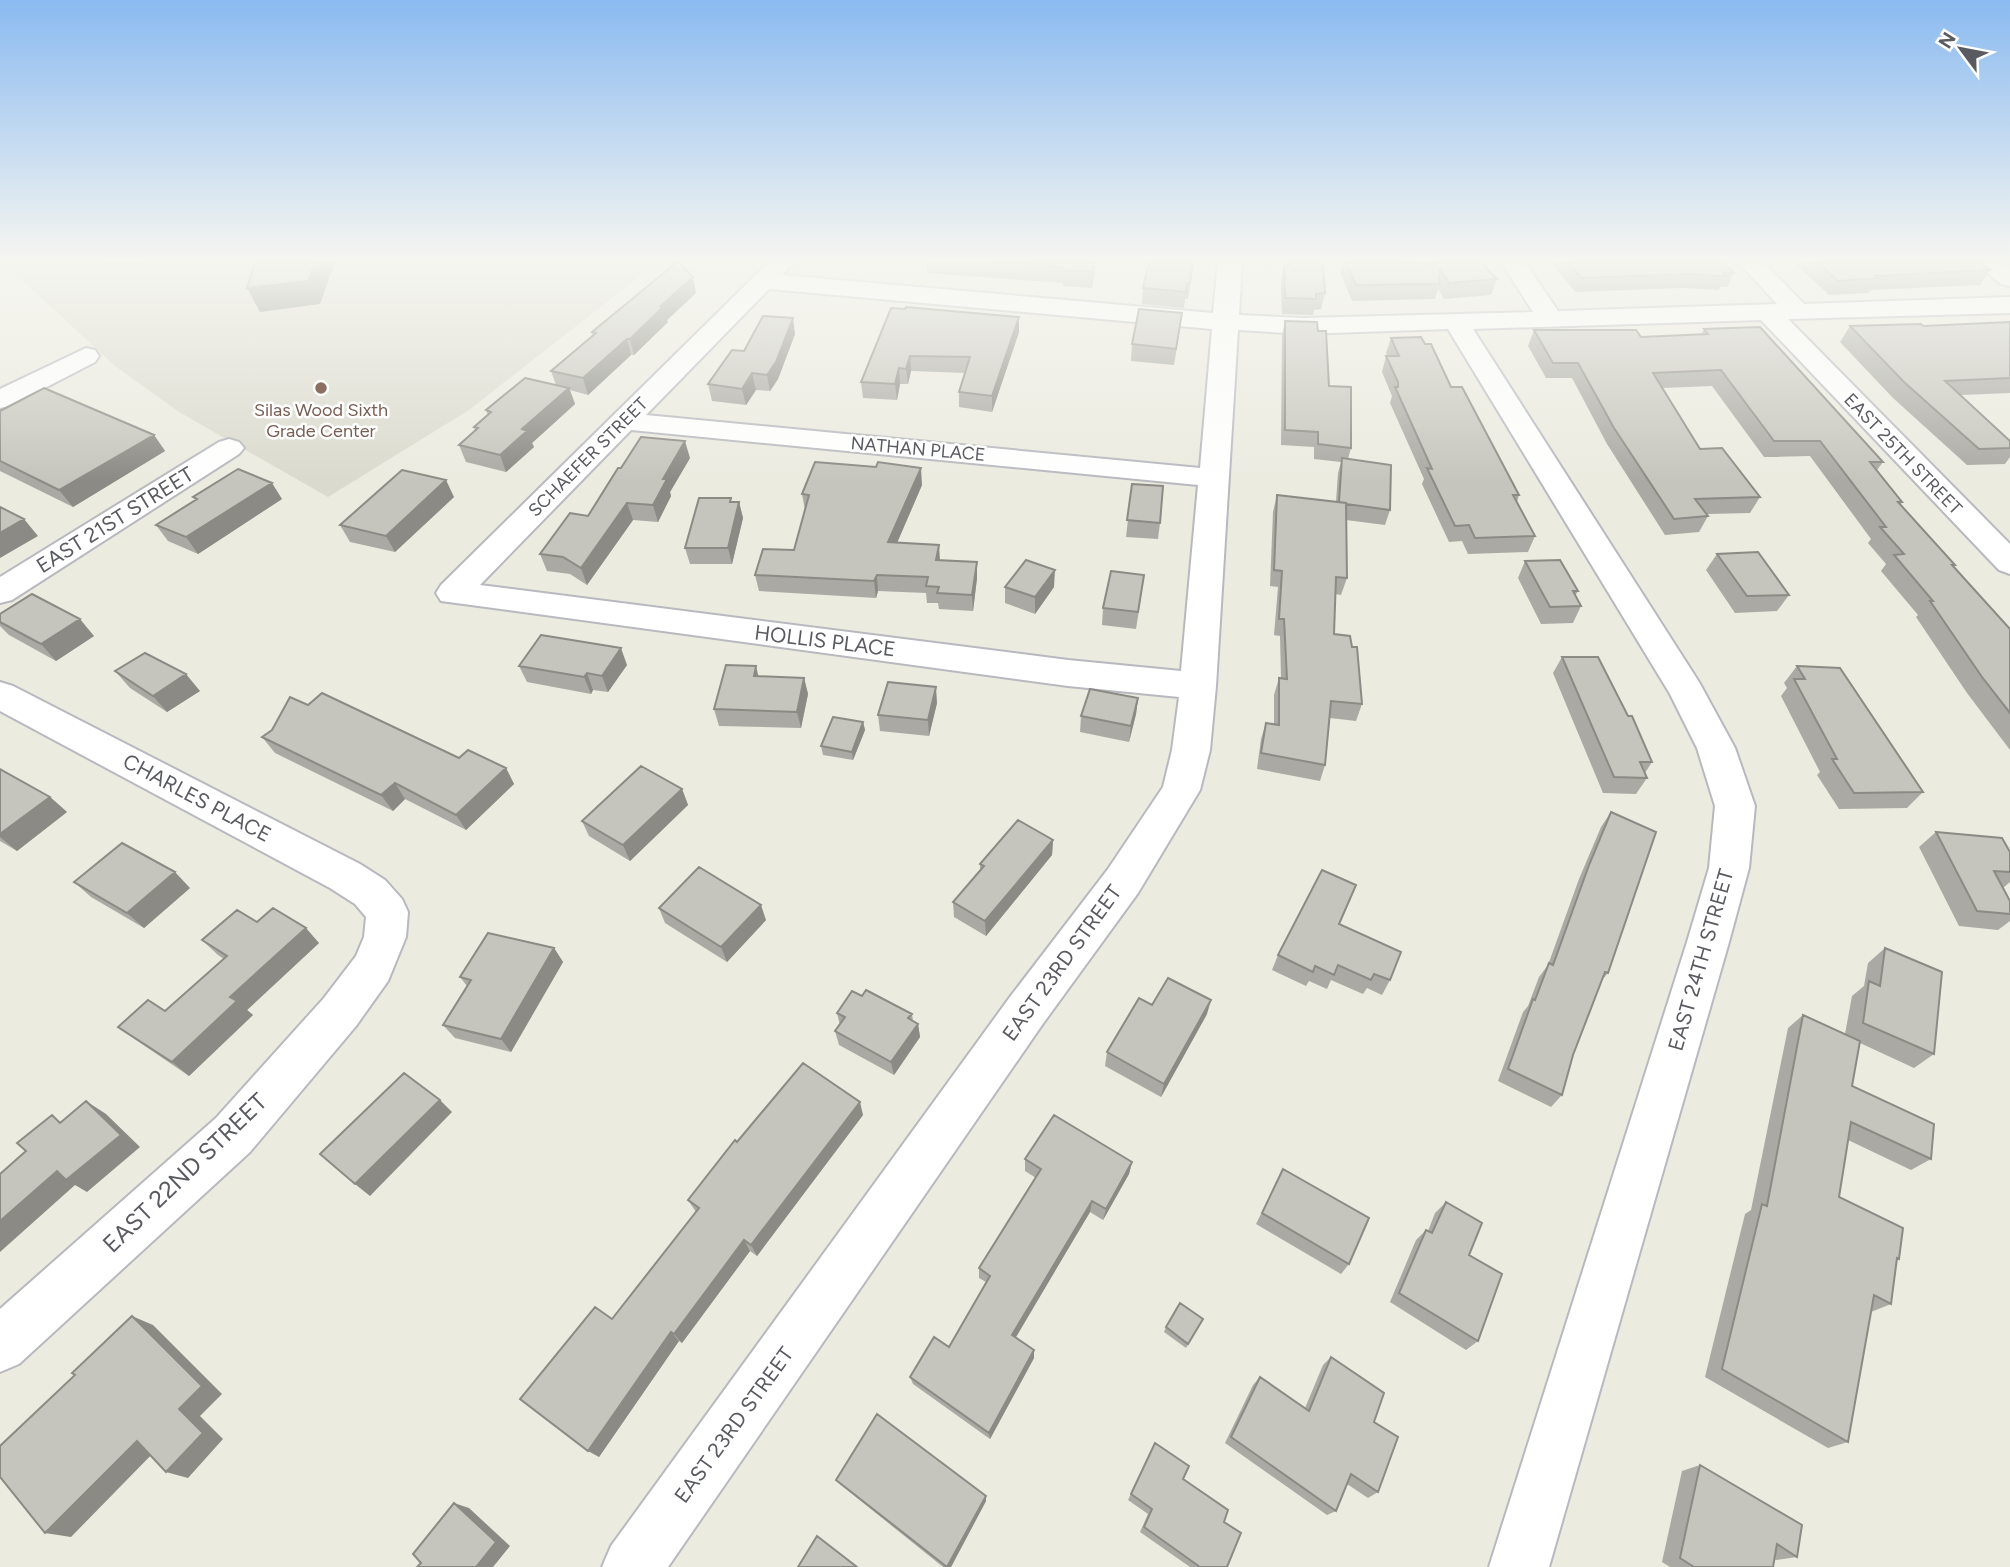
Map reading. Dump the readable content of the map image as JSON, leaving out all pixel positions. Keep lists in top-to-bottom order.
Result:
{
  "streets": {
    "street": [
      "NATHAN PLACE",
      "EAST 25TH STREET",
      "SCHAEFER STREET",
      "EAST 21ST STREET",
      "HOLLIS PLACE",
      "CHARLES PLACE",
      "EAST 24TH STREET",
      "EAST 23RD STREET",
      "EAST 22ND STREET"
    ]
  },
  "crossings": [
    ["NATHAN PLACE", "SCHAEFER STREET"],
    ["NATHAN PLACE", "EAST 23RD STREET"],
    ["SCHAEFER STREET", "HOLLIS PLACE"],
    ["HOLLIS PLACE", "EAST 23RD STREET"],
    ["CHARLES PLACE", "EAST 22ND STREET"]
  ],
  "places": ["Silas Wood Sixth Grade Center"],
  "north": "top left"
}
